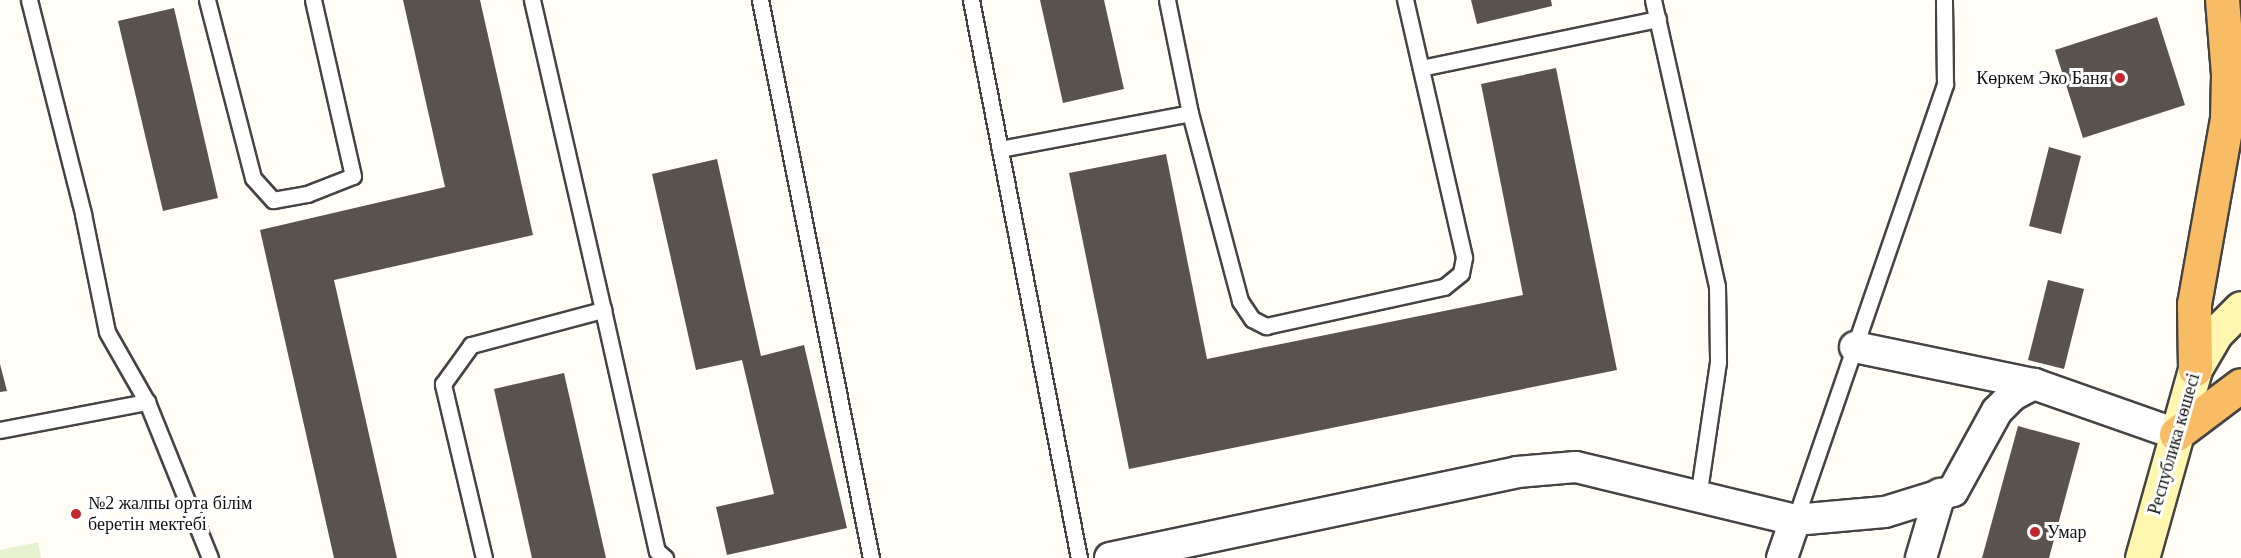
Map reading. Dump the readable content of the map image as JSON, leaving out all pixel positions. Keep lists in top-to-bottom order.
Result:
{
  "streets": {
    "main road": ["Республика көшесі"]
  },
  "places": ["Көркем Эко Баня", "№2 жалпы орта білім беретін мектебі", "Умар"]
}
